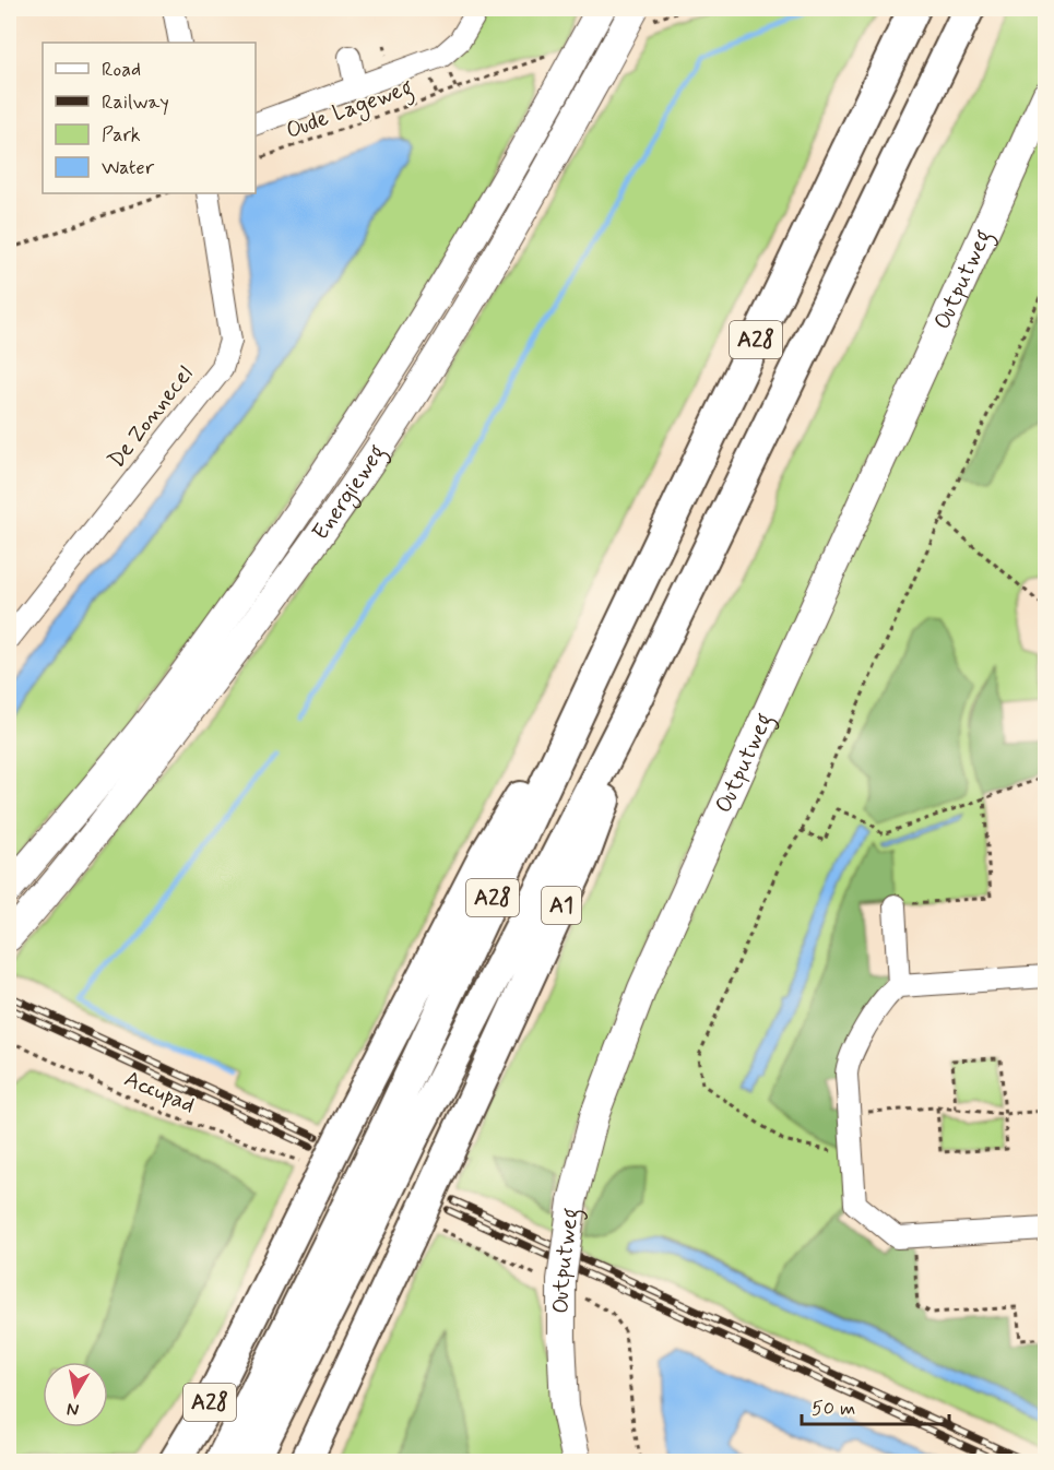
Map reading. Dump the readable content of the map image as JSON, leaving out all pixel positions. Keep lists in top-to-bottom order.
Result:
{
  "streets": {
    "highway": ["A28", "A1"],
    "main road": ["Outputweg", "Energieweg"],
    "street": ["De Zonnecel"],
    "path": ["Oude Lageweg", "Accupad"]
  },
  "crossings": [
    ["A28", "A1"]
  ],
  "legend": [
    "Road",
    "Railway",
    "Park",
    "Water"
  ],
  "scale_bar": "50 m",
  "north": "bottom"
}
